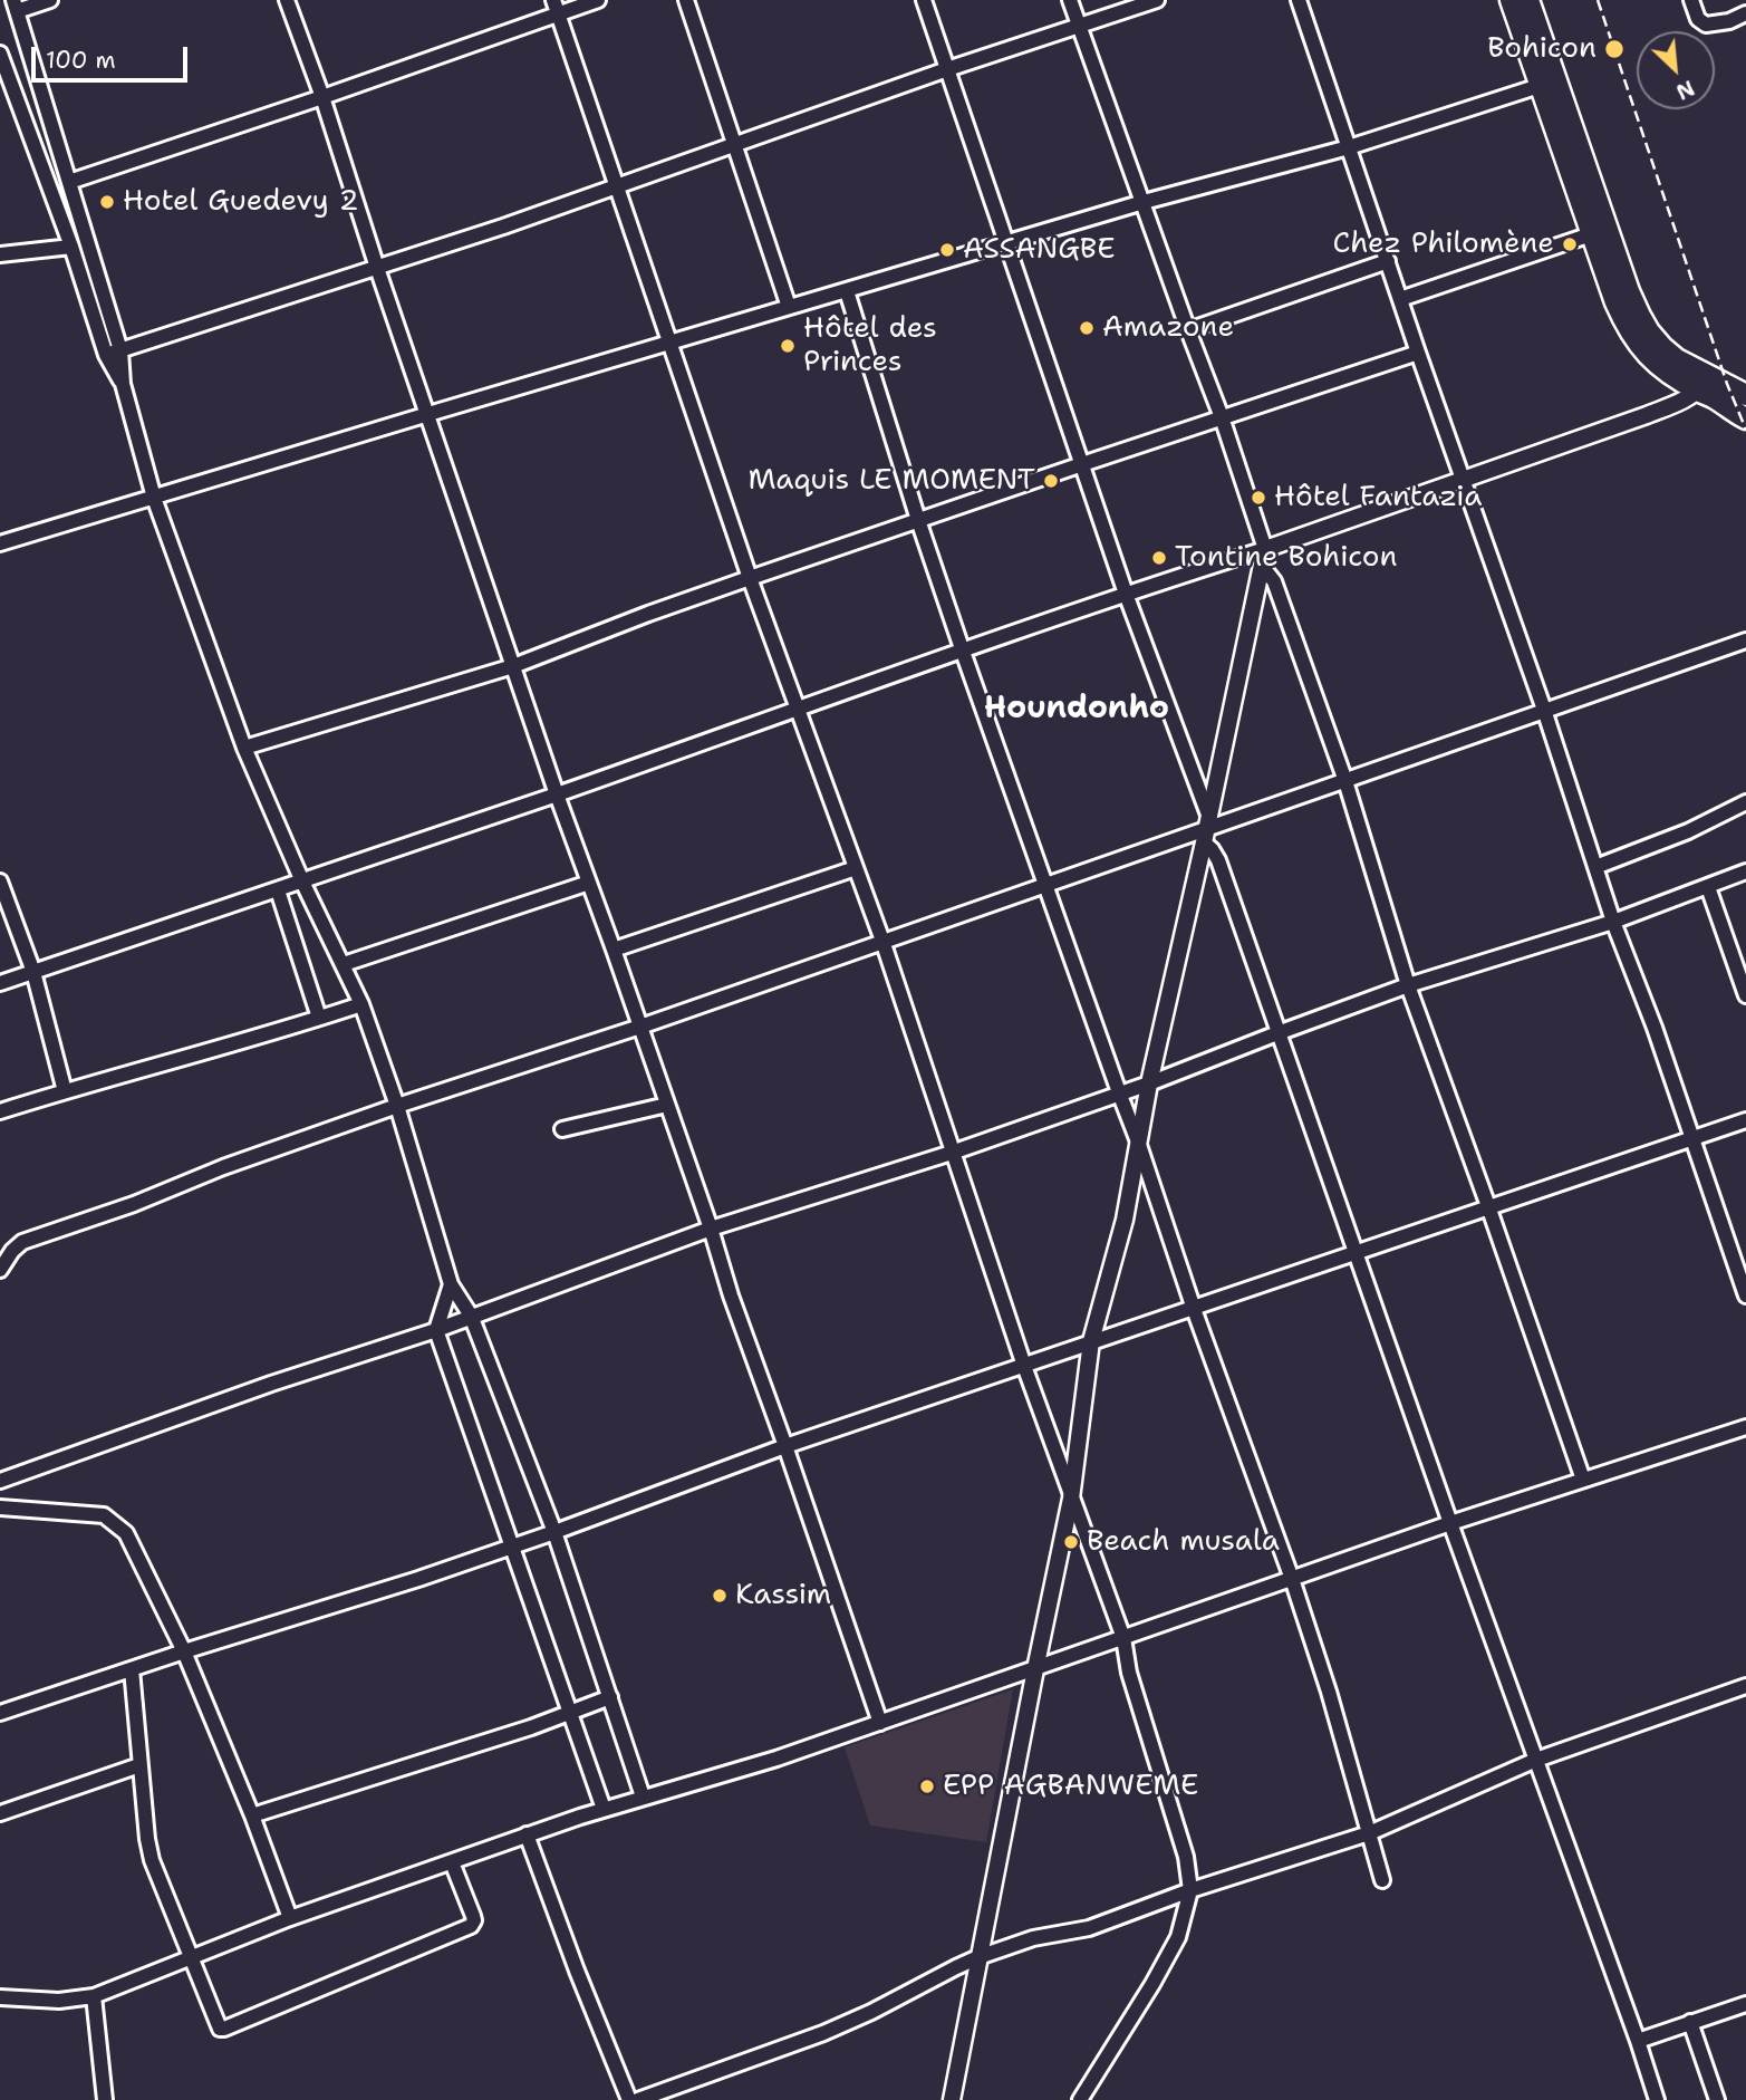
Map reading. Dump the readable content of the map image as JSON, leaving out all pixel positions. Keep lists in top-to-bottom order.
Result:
{
  "districts": ["Houndonho"],
  "places": [
    "Bohicon",
    "Hotel Guedevy 2",
    "Chez Philomène",
    "ASSANGBE",
    "Amazone",
    "Hôtel des Princes",
    "Maquis LE MOMENT",
    "Hôtel Fantazia",
    "Tontine Bohicon",
    "Beach musala",
    "Kassim",
    "EPP AGBANWEME"
  ],
  "scale_bar": "100 m",
  "north": "bottom right"
}
